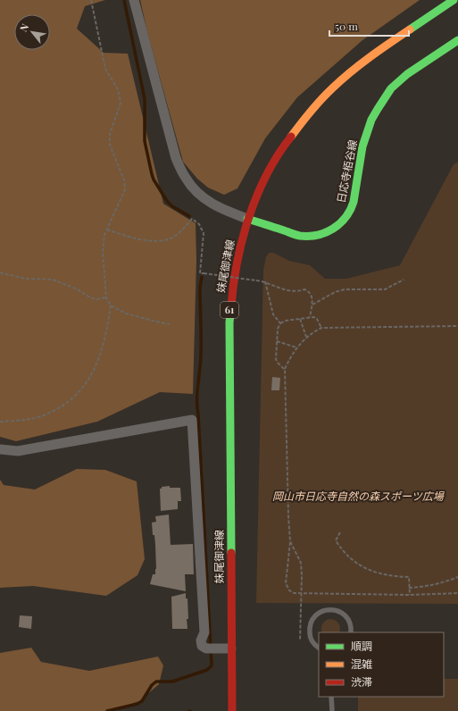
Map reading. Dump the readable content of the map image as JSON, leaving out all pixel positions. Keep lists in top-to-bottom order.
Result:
{
  "streets": {
    "main road": ["日応寺栢谷線", "妹尾御津線", "61"]
  },
  "crossings": [
    ["日応寺栢谷線", "妹尾御津線"]
  ],
  "parks": ["岡山市日応寺自然の森スポーツ広場"],
  "legend": ["順調", "混雑", "渋滞"],
  "scale_bar": "50 m",
  "north": "top left"
}
